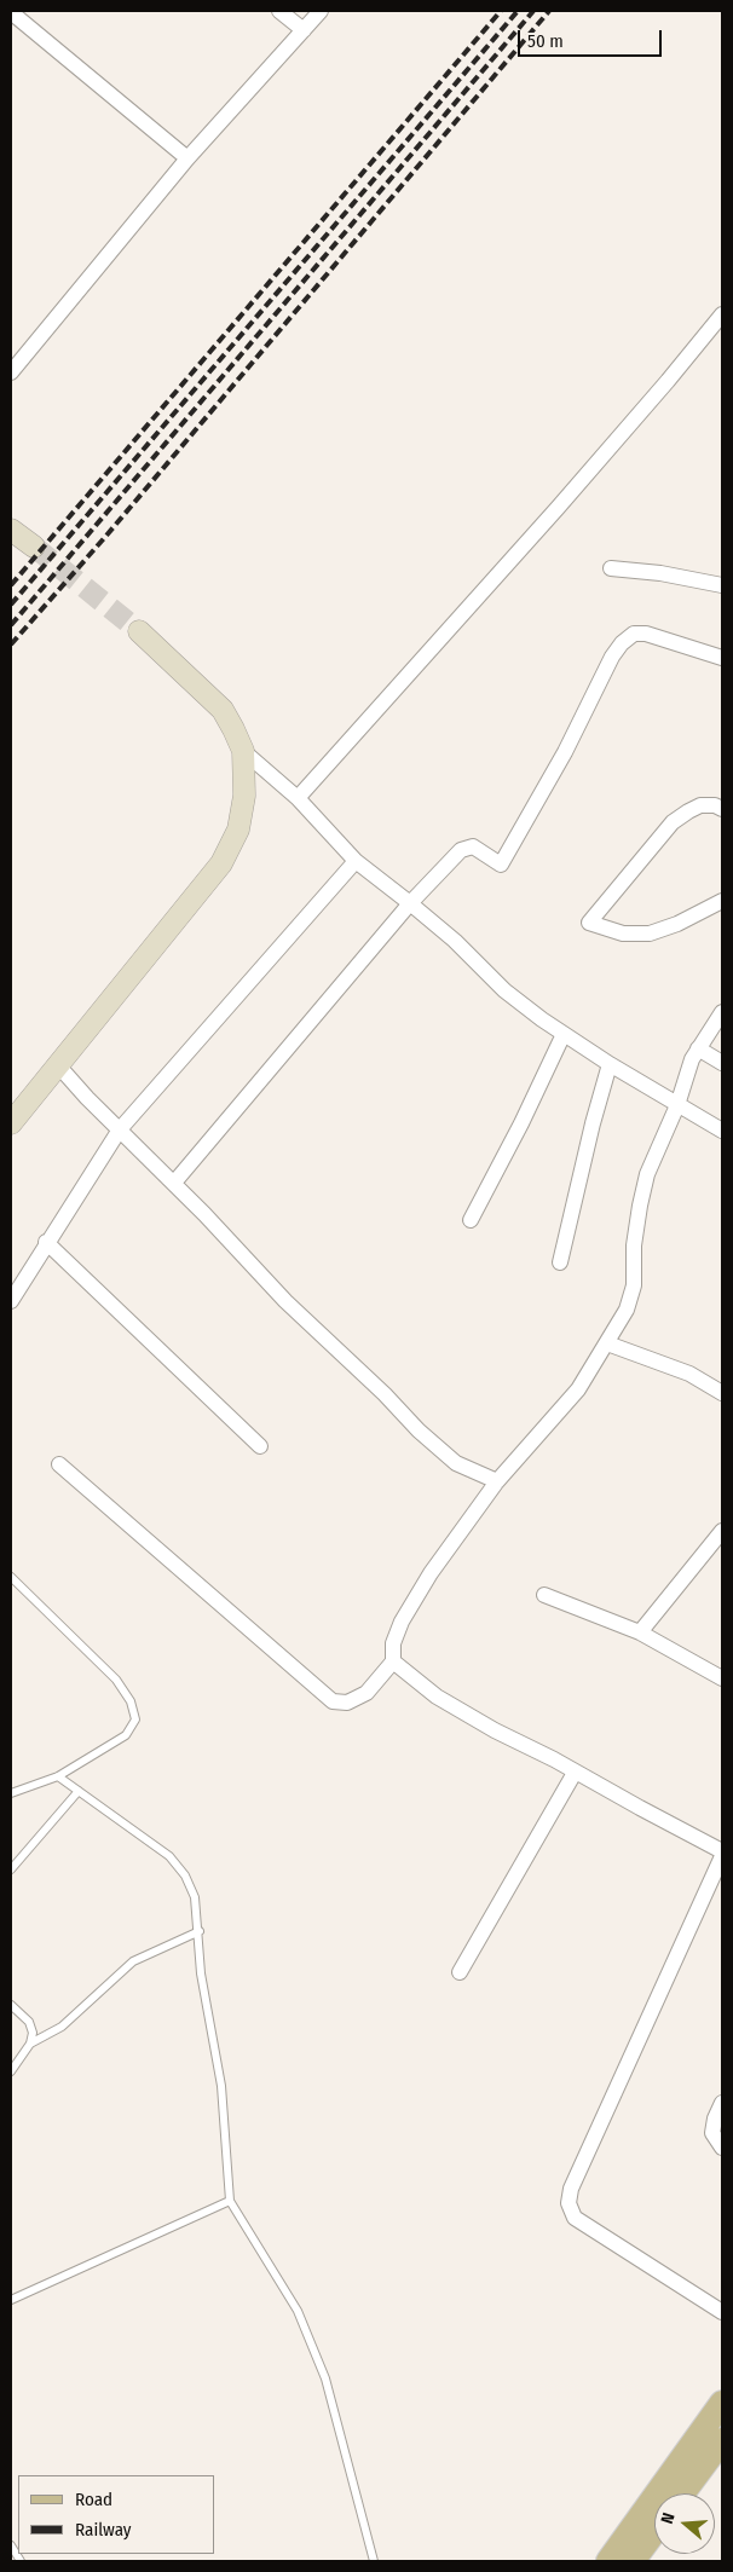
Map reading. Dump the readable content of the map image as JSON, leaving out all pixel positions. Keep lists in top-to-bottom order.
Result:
{
  "legend": ["Road", "Railway"],
  "scale_bar": "50 m",
  "north": "left"
}
